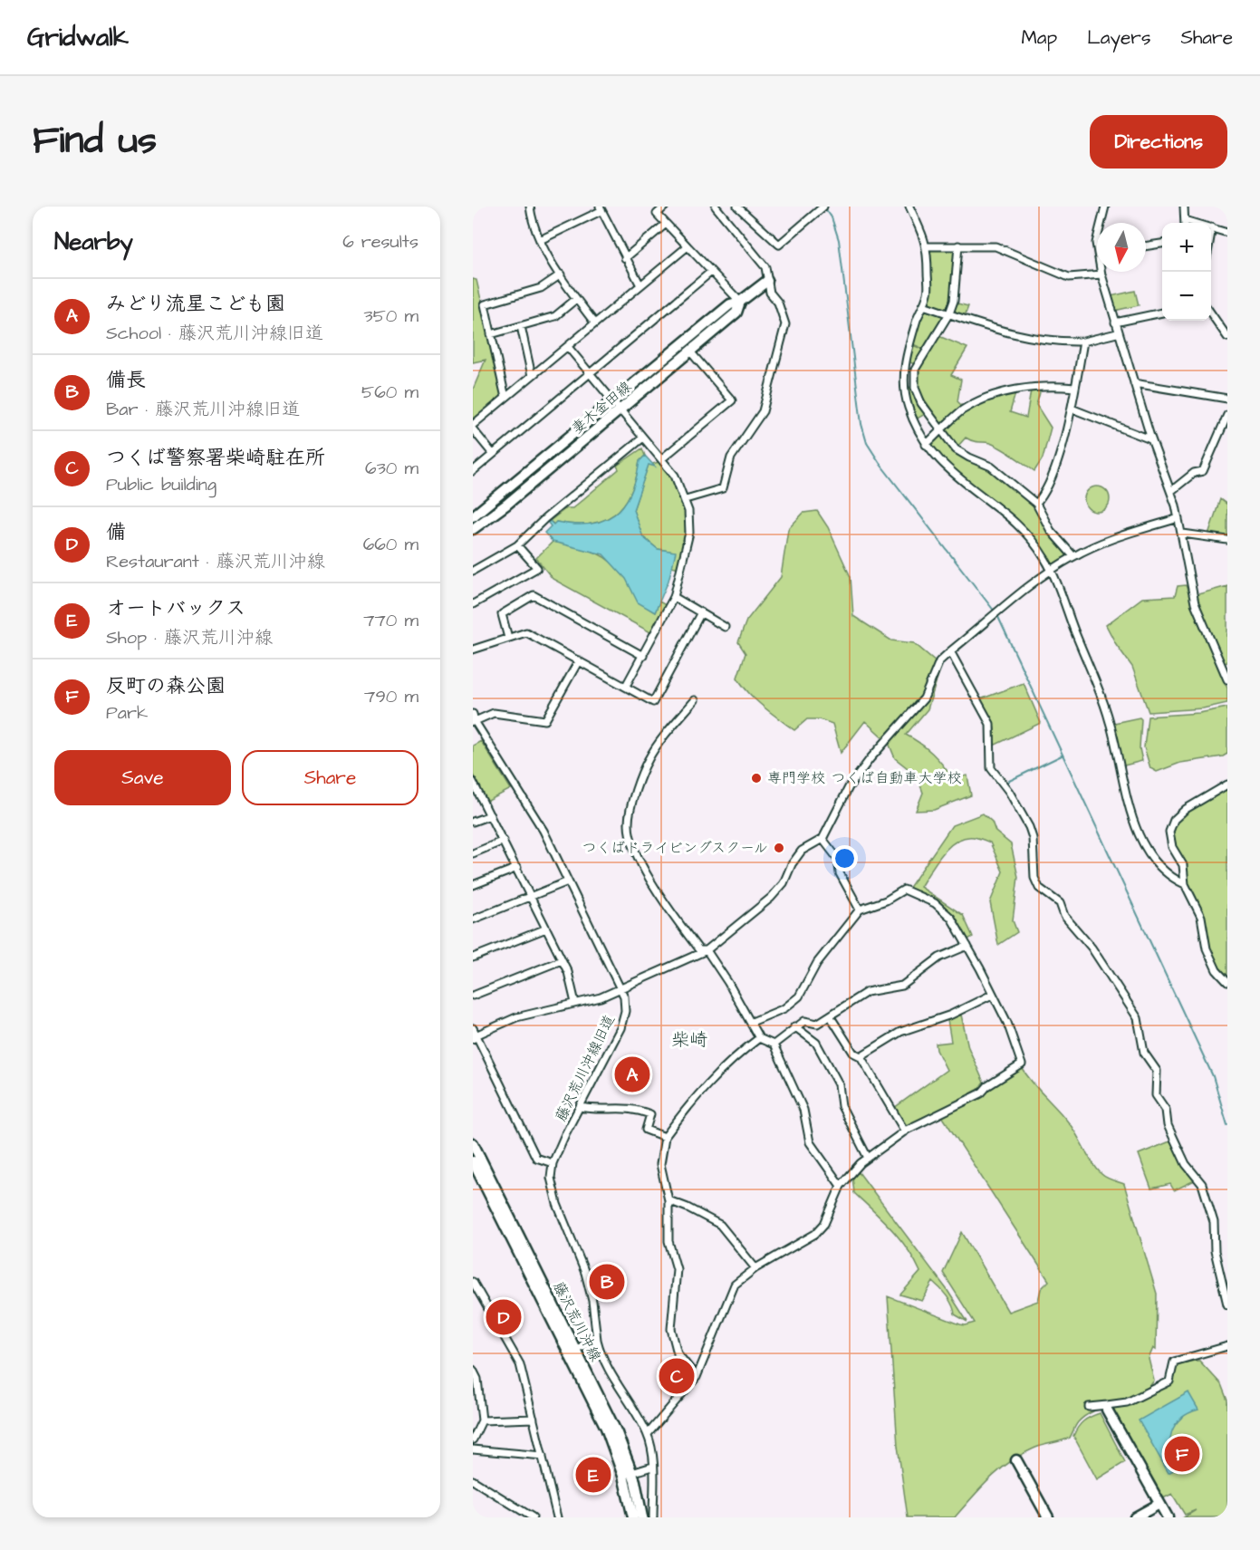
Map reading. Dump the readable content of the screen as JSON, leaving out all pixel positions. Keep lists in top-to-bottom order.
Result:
{
  "streets": {
    "street": ["妻木金田線", "藤沢荒川沖線旧道", "藤沢荒川沖線"]
  },
  "districts": ["柴崎"],
  "places": ["専門学校 つくば自動車大学校", "つくばドライビングスクール"],
  "north": "bottom",
  "page": {
    "header": "Gridwalk",
    "nav": ["Map", "Layers", "Share"],
    "title": "Find us",
    "buttons": [
      "Directions",
      ["Save", "Share"]
    ],
    "heading": ["Nearby", "6 results"],
    "map_buttons": ["+", "−"],
    "list": [
      {
        "mark": "A",
        "name": "みどり流星こども園",
        "note": "School · 藤沢荒川沖線旧道",
        "value": "350 m"
      },
      {
        "mark": "B",
        "name": "備長",
        "note": "Bar · 藤沢荒川沖線旧道",
        "value": "560 m"
      },
      {
        "mark": "C",
        "name": "つくば警察署柴崎駐在所",
        "note": "Public building",
        "value": "630 m"
      },
      {
        "mark": "D",
        "name": "備",
        "note": "Restaurant · 藤沢荒川沖線",
        "value": "660 m"
      },
      {
        "mark": "E",
        "name": "オートバックス",
        "note": "Shop · 藤沢荒川沖線",
        "value": "770 m"
      },
      {
        "mark": "F",
        "name": "反町の森公園",
        "note": "Park",
        "value": "790 m"
      }
    ],
    "pins": [
      "A",
      "B",
      "D",
      "C",
      "F",
      "E"
    ]
  }
}
